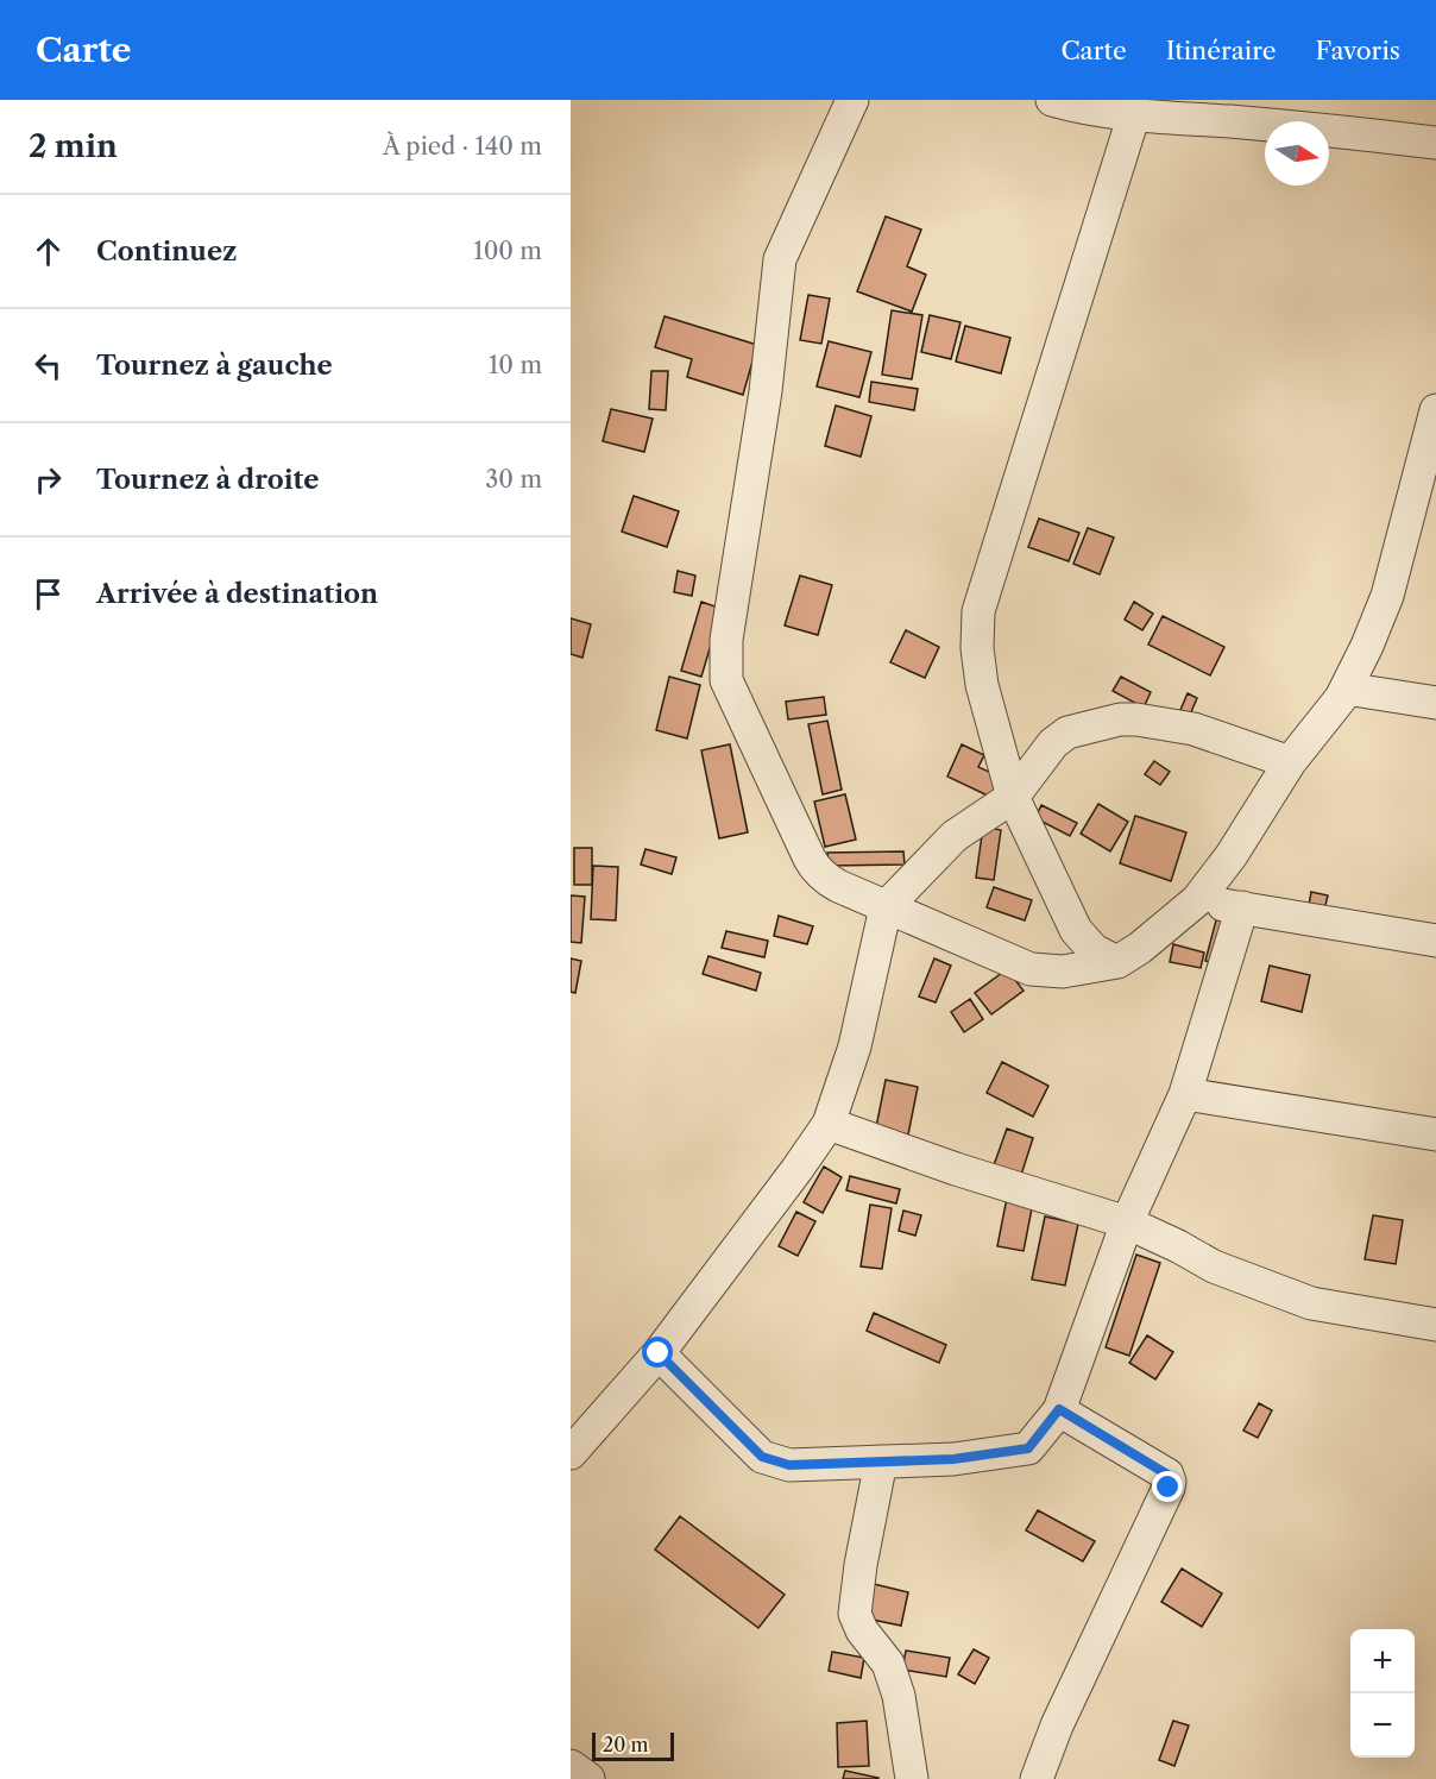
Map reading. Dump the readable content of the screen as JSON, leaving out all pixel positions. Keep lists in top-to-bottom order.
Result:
{
  "scale_bar": "20 m",
  "north": "right",
  "page": {
    "header": "Carte",
    "nav": ["Carte", "Itinéraire", "Favoris"],
    "heading": ["2 min", "À pied · 140 m"],
    "list": [
      ["Continuez", "100 m"],
      ["Tournez à gauche", "10 m"],
      ["Tournez à droite", "30 m"],
      "Arrivée à destination"
    ],
    "map_buttons": ["+", "−"],
    "scale": "20 m"
  }
}
